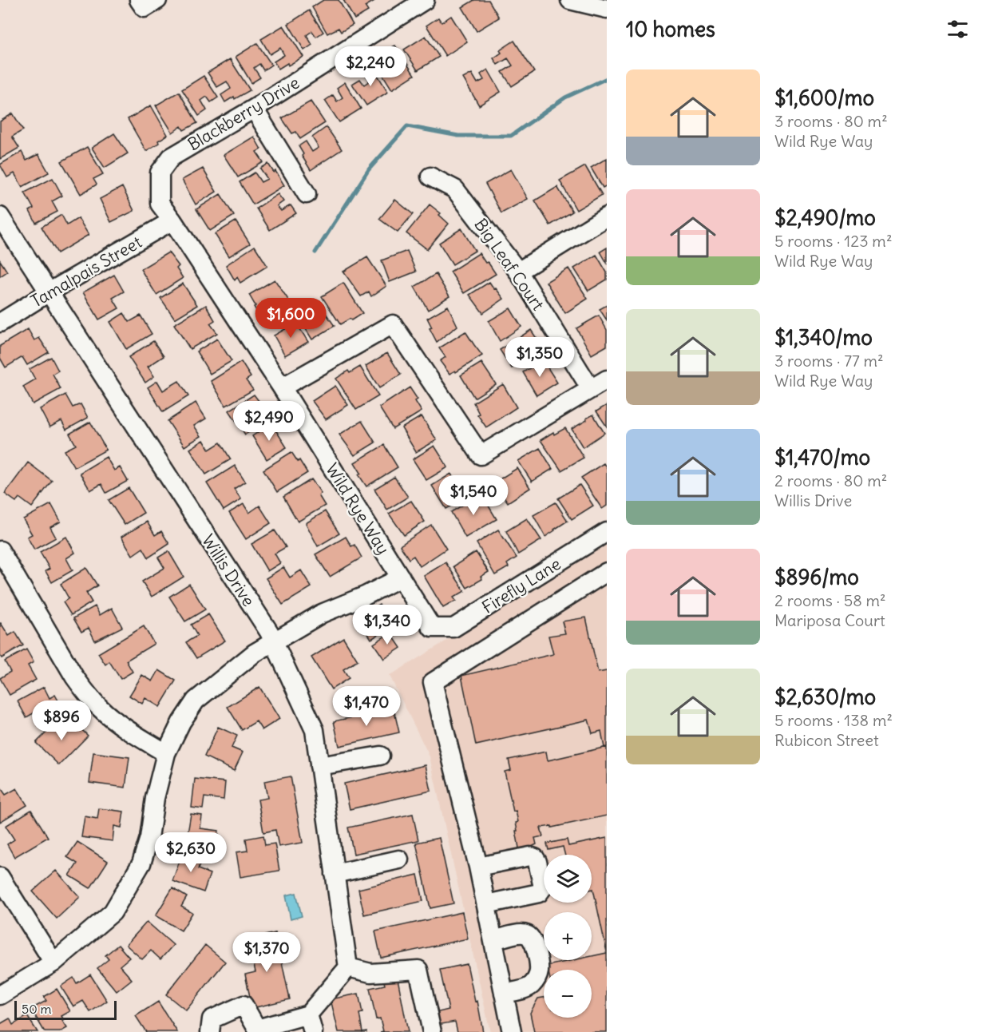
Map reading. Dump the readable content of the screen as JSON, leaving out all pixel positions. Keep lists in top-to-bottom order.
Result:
{
  "streets": {
    "street": [
      "Blackberry Drive",
      "Big Leaf Court",
      "Tamalpais Street",
      "Wild Rye Way",
      "Willis Drive",
      "Firefly Lane"
    ]
  },
  "crossings": [
    ["Blackberry Drive", "Tamalpais Street"],
    ["Blackberry Drive", "Wild Rye Way"],
    ["Tamalpais Street", "Wild Rye Way"],
    ["Tamalpais Street", "Willis Drive"],
    ["Wild Rye Way", "Firefly Lane"]
  ],
  "scale_bar": "50 m",
  "page": {
    "heading": "10 homes",
    "price": [
      "$2,240",
      "$1,600",
      "$1,350",
      "$2,490",
      "$1,540",
      "$1,340",
      "$1,470",
      "$896",
      "$2,630",
      "$1,370"
    ],
    "list": [
      {
        "name": "$1,600/mo",
        "note": "3 rooms · 80 m² · Wild Rye Way"
      },
      {
        "name": "$2,490/mo",
        "note": "5 rooms · 123 m² · Wild Rye Way"
      },
      {
        "name": "$1,340/mo",
        "note": "3 rooms · 77 m² · Wild Rye Way"
      },
      {
        "name": "$1,470/mo",
        "note": "2 rooms · 80 m² · Willis Drive"
      },
      {
        "name": "$896/mo",
        "note": "2 rooms · 58 m² · Mariposa Court"
      },
      {
        "name": "$2,630/mo",
        "note": "5 rooms · 138 m² · Rubicon Street"
      }
    ],
    "map_buttons": ["+", "−"],
    "scale": "50 m"
  }
}
